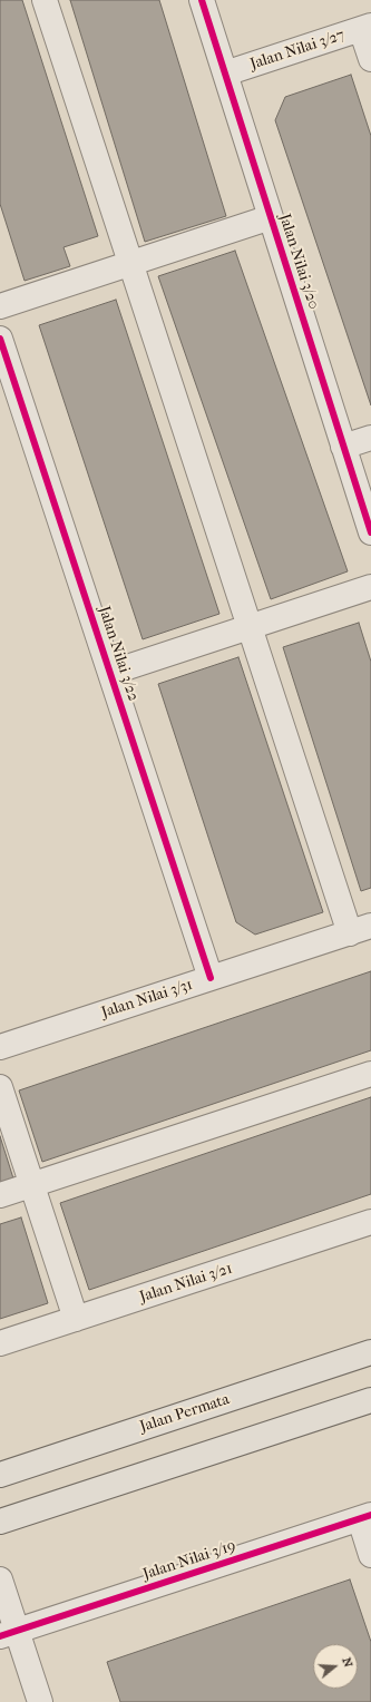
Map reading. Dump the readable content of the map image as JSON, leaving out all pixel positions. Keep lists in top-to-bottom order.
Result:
{
  "streets": {
    "main road": ["Jalan Permata"],
    "street": [
      "Jalan Nilai 3/27",
      "Jalan Nilai 3/20",
      "Jalan Nilai 3/22",
      "Jalan Nilai 3/31",
      "Jalan Nilai 3/21",
      "Jalan Nilai 3/19"
    ]
  },
  "crossings": [
    ["Jalan Nilai 3/27", "Jalan Nilai 3/20"],
    ["Jalan Nilai 3/22", "Jalan Nilai 3/31"]
  ],
  "north": "right"
}
